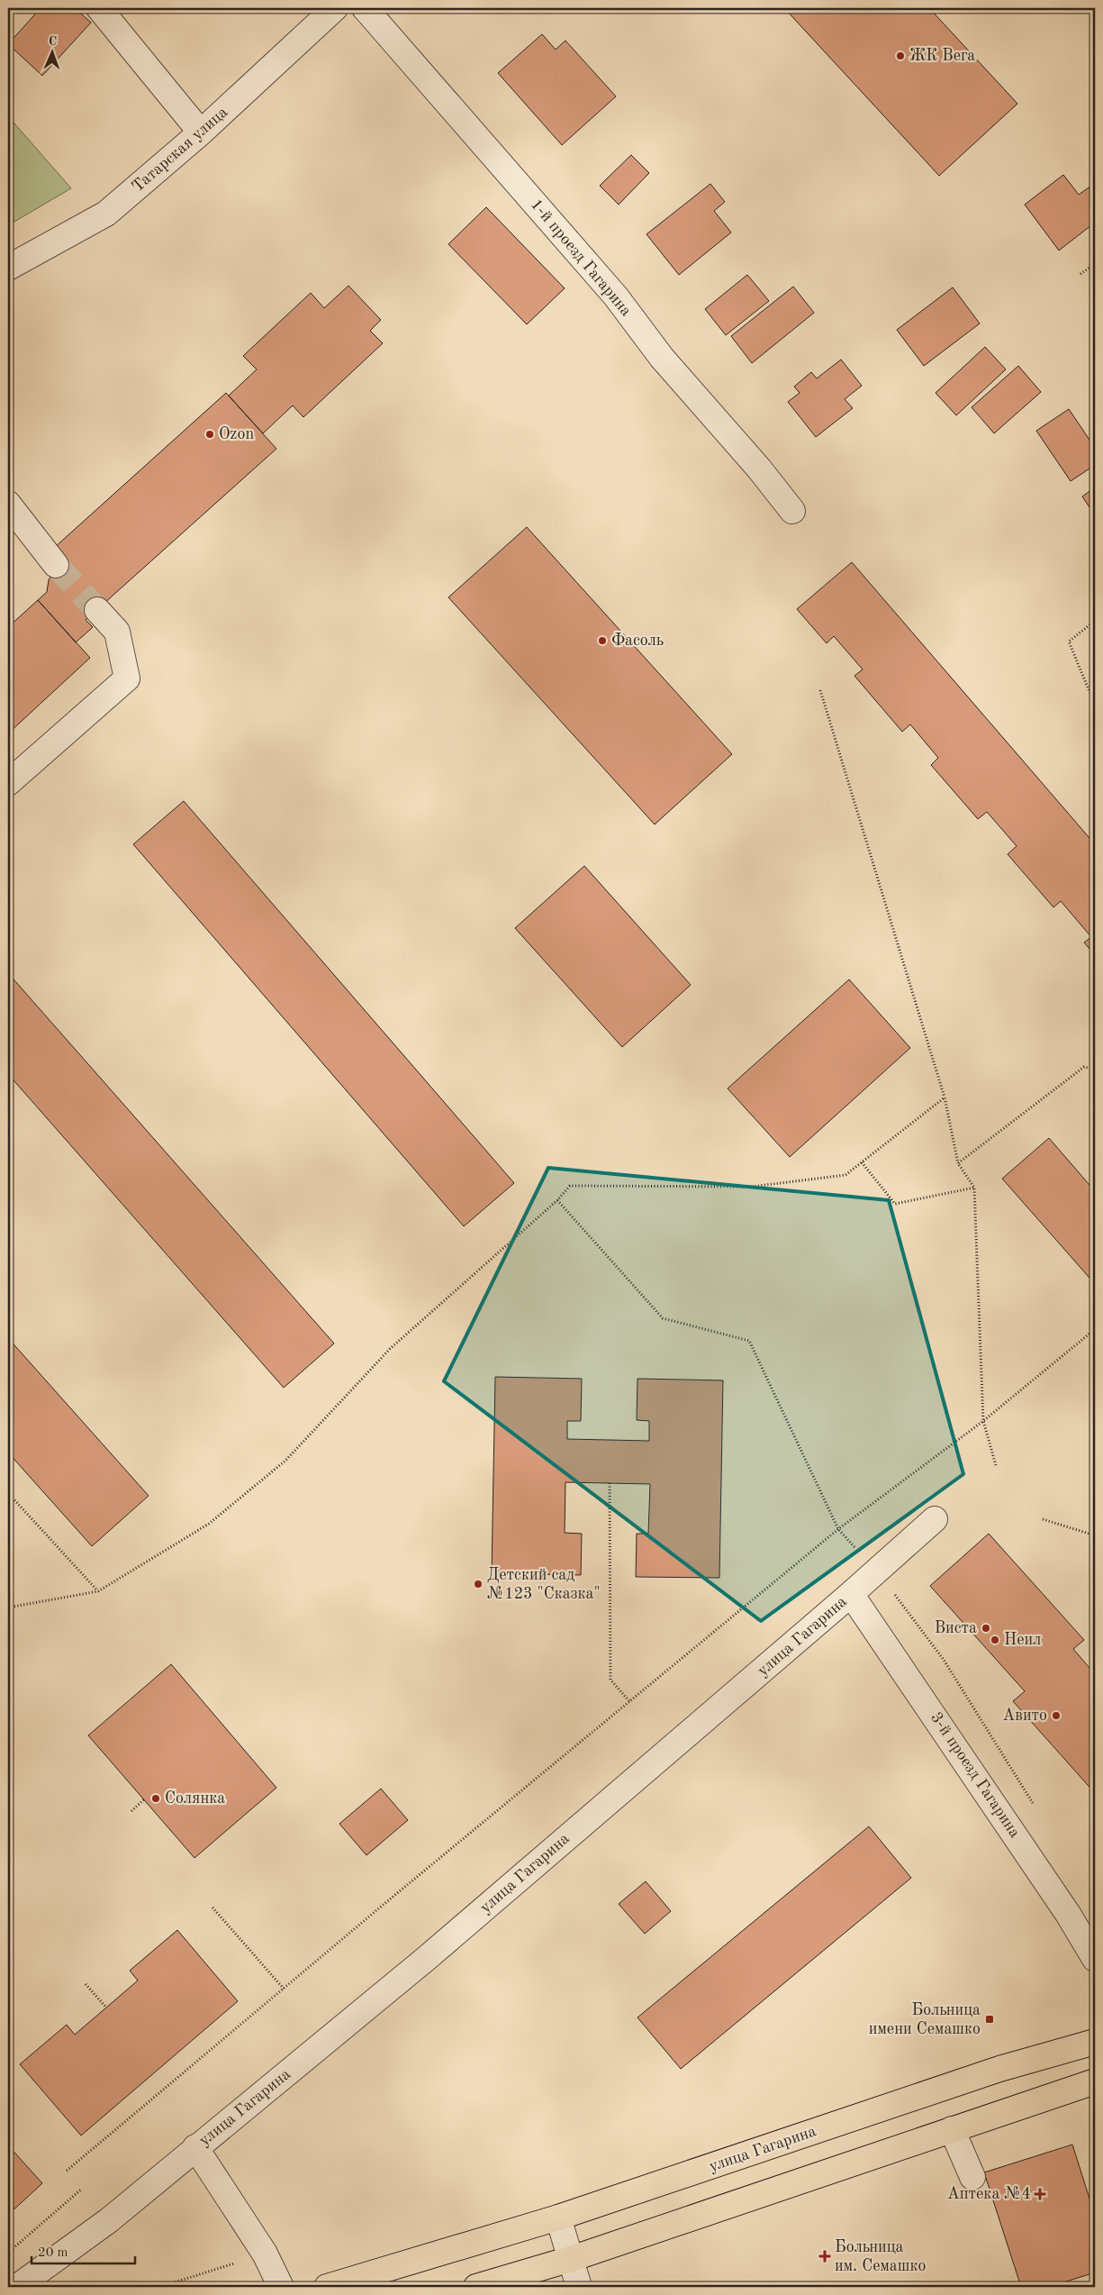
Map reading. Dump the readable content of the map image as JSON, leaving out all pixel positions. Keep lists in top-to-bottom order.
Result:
{
  "streets": {
    "main road": ["улица Гагарина"],
    "street": ["Татарская улица", "1-й проезд Гагарина", "3-й проезд Гагарина"]
  },
  "crossings": [
    ["улица Гагарина", "3-й проезд Гагарина"]
  ],
  "places": {
    "other": [
      "ЖК Вега",
      "Ozon",
      "Фасоль",
      "Детский сад №123 \"Сказка\"",
      "Виста",
      "Неил",
      "Авито",
      "Солянка"
    ],
    "transit": ["Больница имени Семашко"],
    "health": ["Аптека №4", "Больница им. Семашко"]
  },
  "scale_bar": "20 m",
  "north": "top"
}
